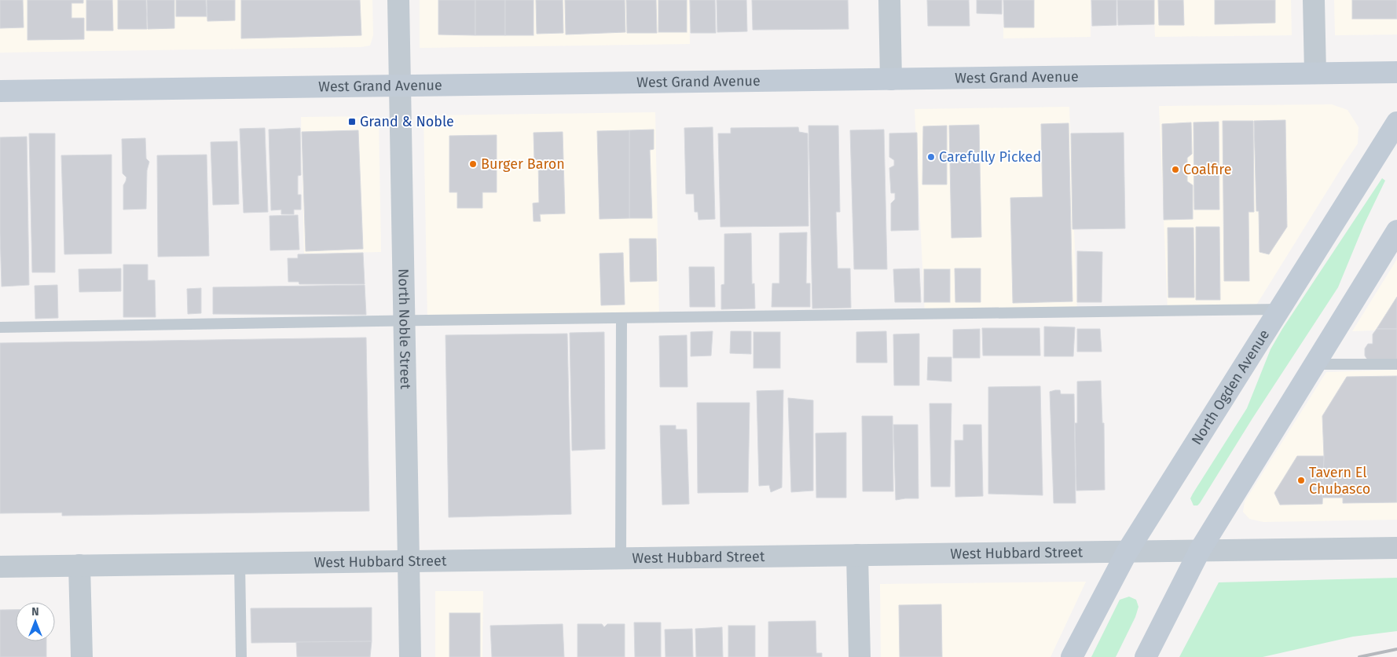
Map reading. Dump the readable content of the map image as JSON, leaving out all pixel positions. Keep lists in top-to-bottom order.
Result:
{
  "streets": {
    "main road": ["West Grand Avenue", "North Ogden Avenue"],
    "street": ["North Noble Street", "West Hubbard Street"]
  },
  "crossings": [
    ["West Grand Avenue", "North Noble Street"],
    ["North Noble Street", "West Hubbard Street"],
    ["North Ogden Avenue", "West Hubbard Street"]
  ],
  "places": {
    "transit": ["Grand & Noble"],
    "other": [
      "Carefully Picked",
      "Burger Baron",
      "Coalfire",
      "Tavern El Chubasco"
    ]
  },
  "north": "top"
}
